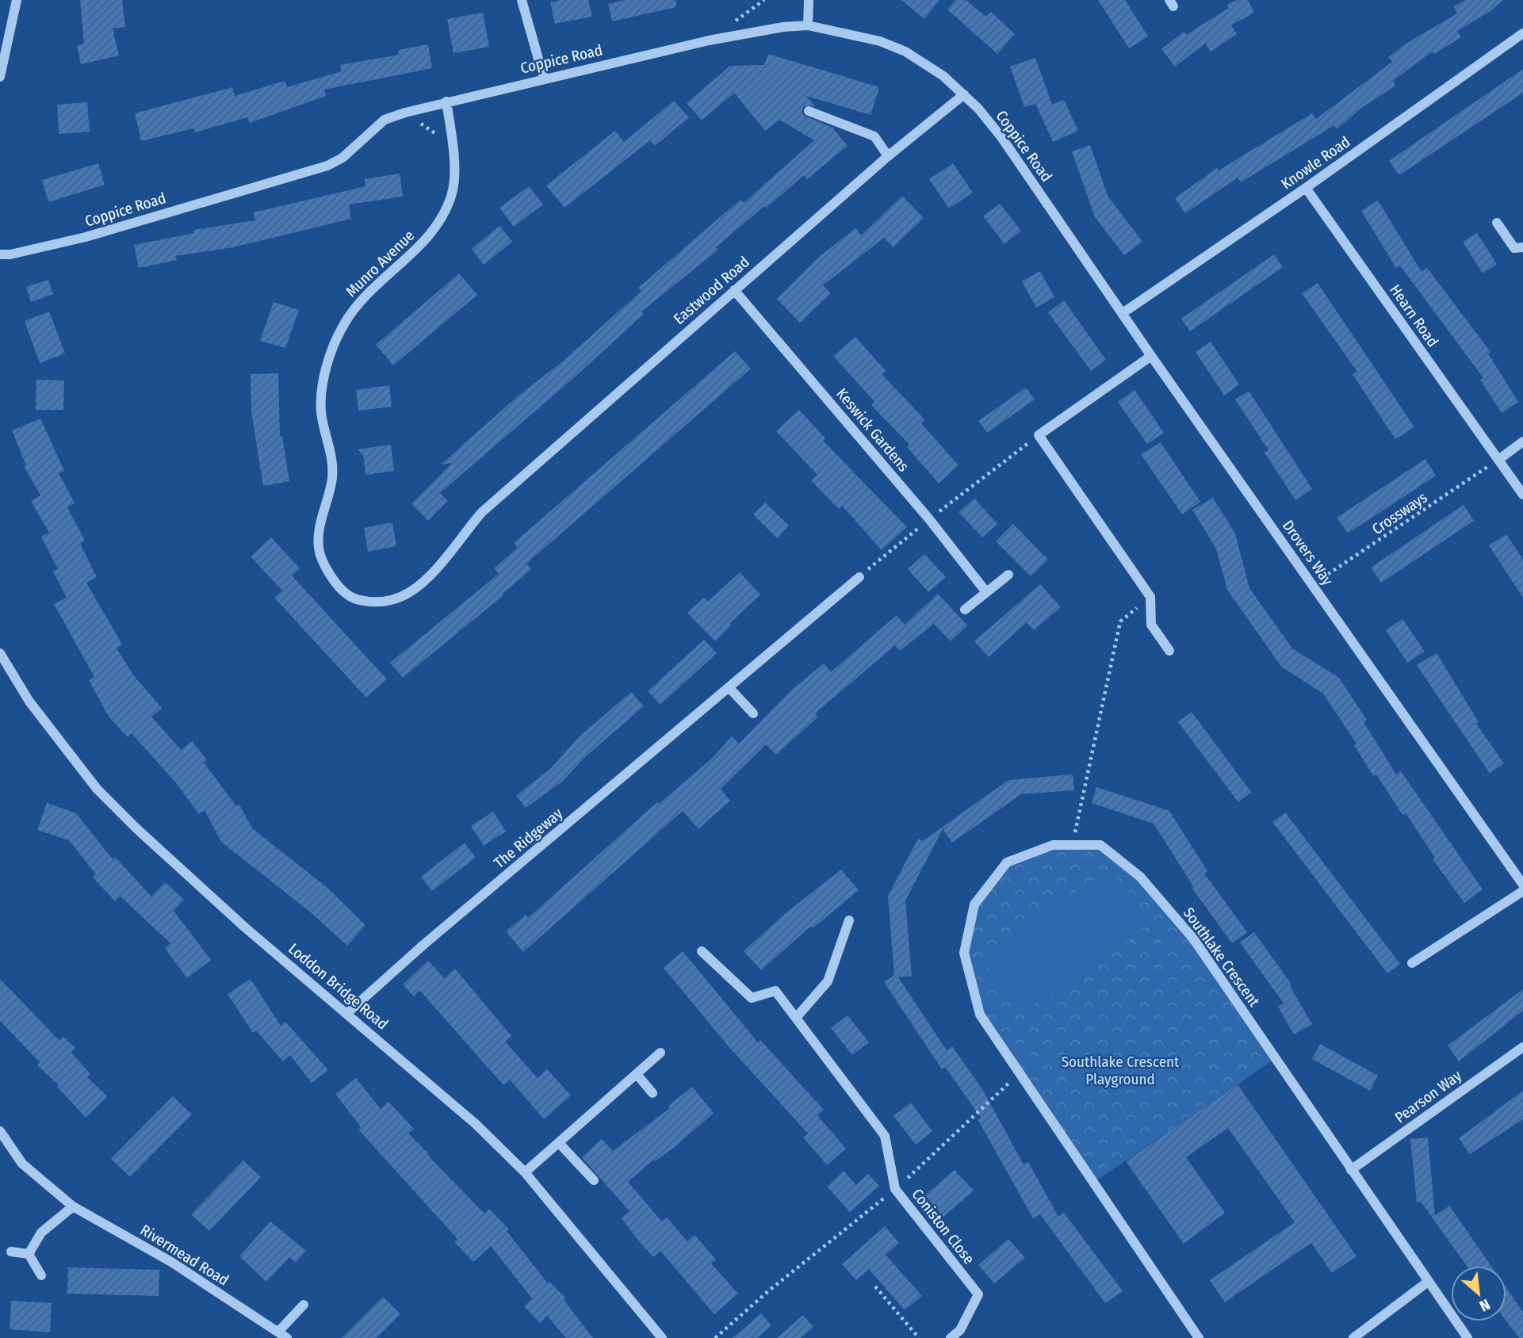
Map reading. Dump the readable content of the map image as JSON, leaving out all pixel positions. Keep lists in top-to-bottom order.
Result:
{
  "streets": {
    "street": [
      "Coppice Road",
      "Knowle Road",
      "Munro Avenue",
      "Eastwood Road",
      "Hearn Road",
      "Keswick Gardens",
      "Drovers Way",
      "The Ridgeway",
      "Southlake Crescent",
      "Loddon Bridge Road",
      "Pearson Way",
      "Coniston Close",
      "Rivermead Road"
    ],
    "path": ["Crossways"]
  },
  "crossings": [
    ["Coppice Road", "Munro Avenue"],
    ["Coppice Road", "Eastwood Road"],
    ["Coppice Road", "Drovers Way"],
    ["Knowle Road", "Hearn Road"],
    ["Knowle Road", "Drovers Way"],
    ["Munro Avenue", "Eastwood Road"],
    ["Eastwood Road", "Keswick Gardens"],
    ["Hearn Road", "Crossways"],
    ["Crossways", "Drovers Way"],
    ["The Ridgeway", "Loddon Bridge Road"],
    ["Southlake Crescent", "Pearson Way"]
  ],
  "parks": ["Southlake Crescent Playground"],
  "north": "bottom right"
}
